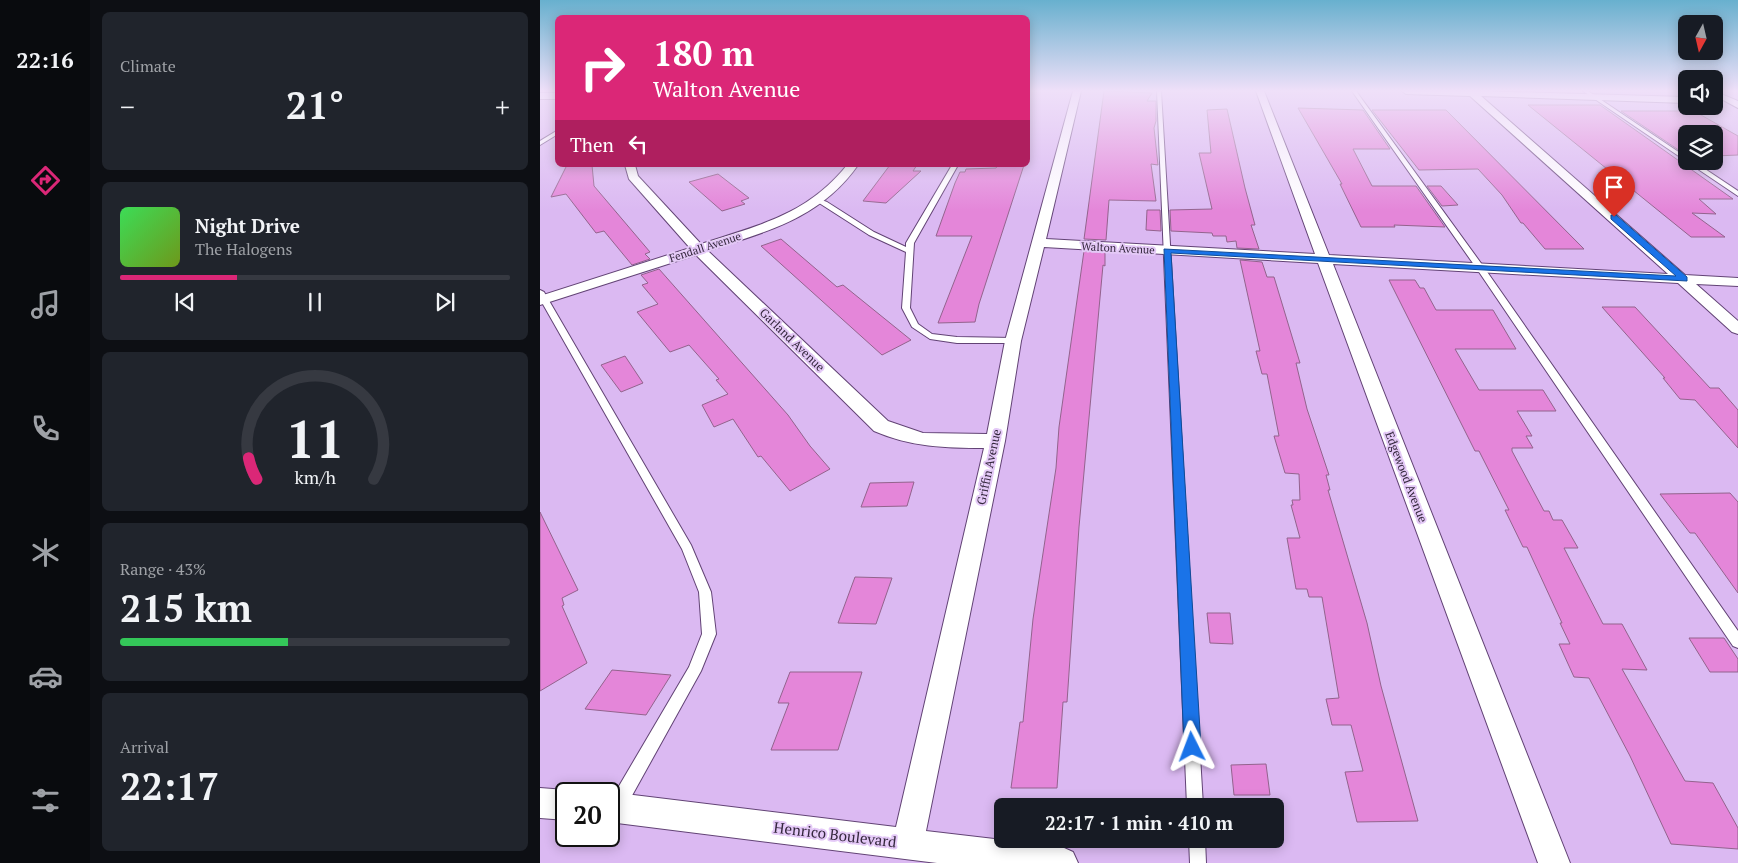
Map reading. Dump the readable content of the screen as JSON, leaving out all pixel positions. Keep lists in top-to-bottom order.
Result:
{
  "streets": {
    "street": [
      "Fendall Avenue",
      "Walton Avenue",
      "Garland Avenue",
      "Griffin Avenue",
      "Edgewood Avenue",
      "Henrico Boulevard"
    ]
  },
  "crossings": [
    ["Fendall Avenue", "Garland Avenue"],
    ["Walton Avenue", "Griffin Avenue"],
    ["Walton Avenue", "Edgewood Avenue"],
    ["Garland Avenue", "Griffin Avenue"],
    ["Griffin Avenue", "Henrico Boulevard"]
  ],
  "north": "bottom",
  "page": {
    "tabs": "22:16",
    "tile": [
      "Climate",
      ["Range · 43%", "215 km"],
      ["Arrival", "22:17"]
    ],
    "turn": ["180 m", "Walton Avenue"],
    "heat": ["−", "21°", "+"],
    "then": "Then",
    "song": ["Night Drive", "The Halogens"],
    "limit": "20",
    "trip": "22:17 · 1 min · 410 m",
    "gauge": ["11", "km/h"]
  }
}
